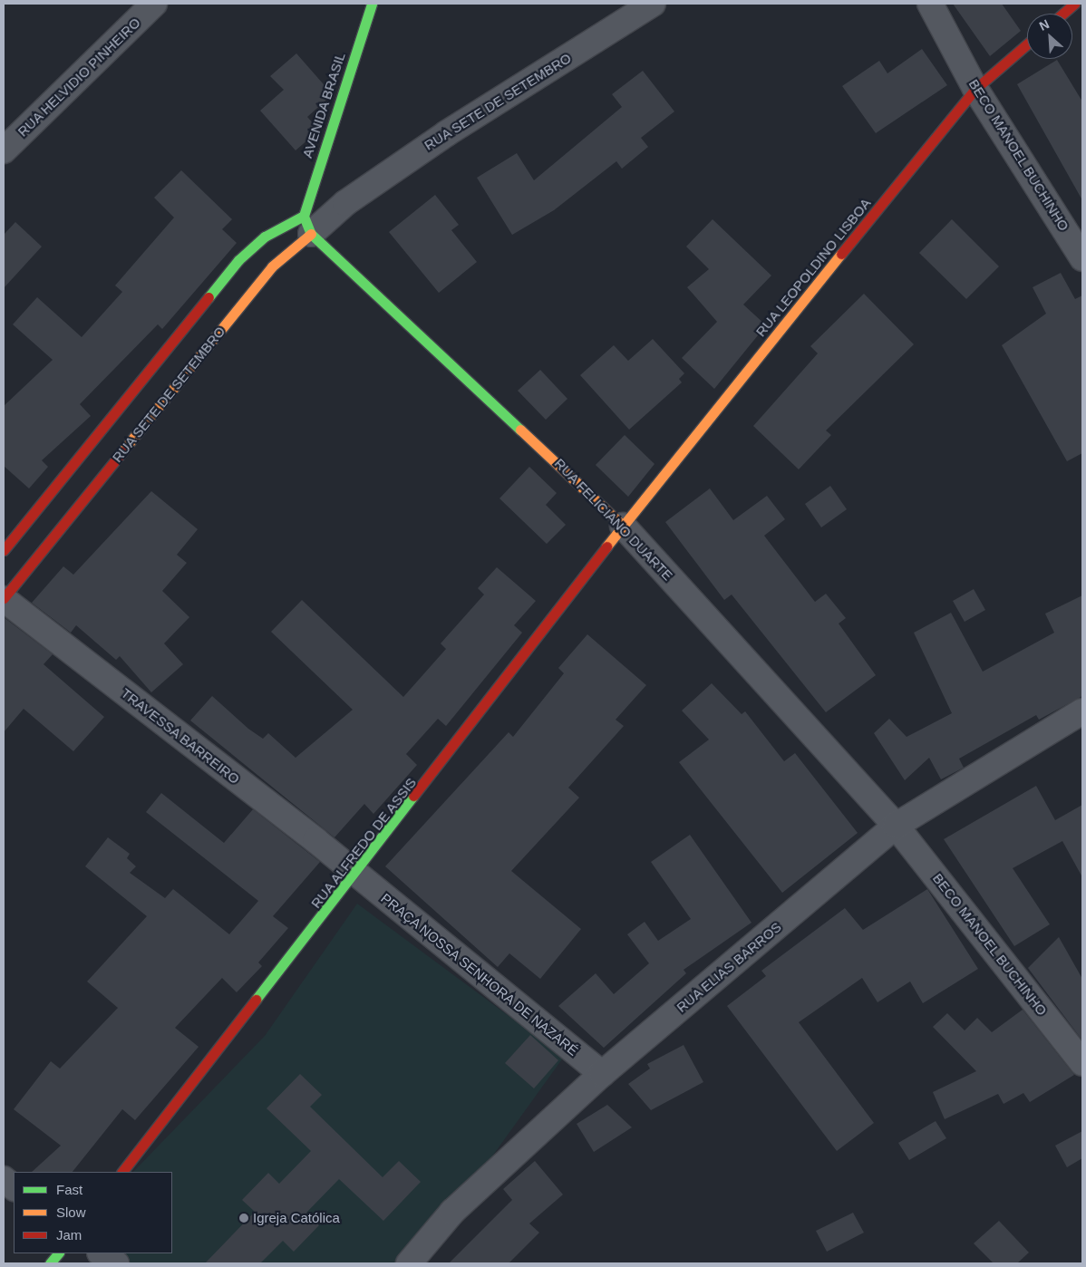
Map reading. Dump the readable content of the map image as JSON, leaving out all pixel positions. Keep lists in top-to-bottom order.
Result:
{
  "streets": {
    "street": [
      "RUA HELVIDIO PINHEIRO",
      "RUA SETE DE SETEMBRO",
      "AVENIDA BRASIL",
      "BECO MANOEL BUCHINHO",
      "RUA LEOPOLDINO LISBOA",
      "RUA FELICIANO DUARTE",
      "TRAVESSA BARREIRO",
      "RUA ALFREDO DE ASSIS",
      "RUA ELIAS BARROS",
      "PRAÇA NOSSA SENHORA DE NAZARÉ"
    ]
  },
  "crossings": [
    ["RUA SETE DE SETEMBRO", "AVENIDA BRASIL"],
    ["RUA SETE DE SETEMBRO", "RUA FELICIANO DUARTE"],
    ["RUA SETE DE SETEMBRO", "TRAVESSA BARREIRO"],
    ["AVENIDA BRASIL", "RUA FELICIANO DUARTE"],
    ["BECO MANOEL BUCHINHO", "RUA LEOPOLDINO LISBOA"],
    ["BECO MANOEL BUCHINHO", "RUA FELICIANO DUARTE"],
    ["BECO MANOEL BUCHINHO", "RUA ELIAS BARROS"],
    ["RUA LEOPOLDINO LISBOA", "RUA FELICIANO DUARTE"],
    ["RUA LEOPOLDINO LISBOA", "RUA ALFREDO DE ASSIS"],
    ["RUA FELICIANO DUARTE", "RUA ALFREDO DE ASSIS"],
    ["RUA FELICIANO DUARTE", "RUA ELIAS BARROS"],
    ["TRAVESSA BARREIRO", "RUA ALFREDO DE ASSIS"],
    ["TRAVESSA BARREIRO", "PRAÇA NOSSA SENHORA DE NAZARÉ"],
    ["RUA ALFREDO DE ASSIS", "PRAÇA NOSSA SENHORA DE NAZARÉ"],
    ["RUA ELIAS BARROS", "PRAÇA NOSSA SENHORA DE NAZARÉ"]
  ],
  "places": ["Igreja Católica"],
  "legend": ["Fast", "Slow", "Jam"],
  "north": "top left"
}
